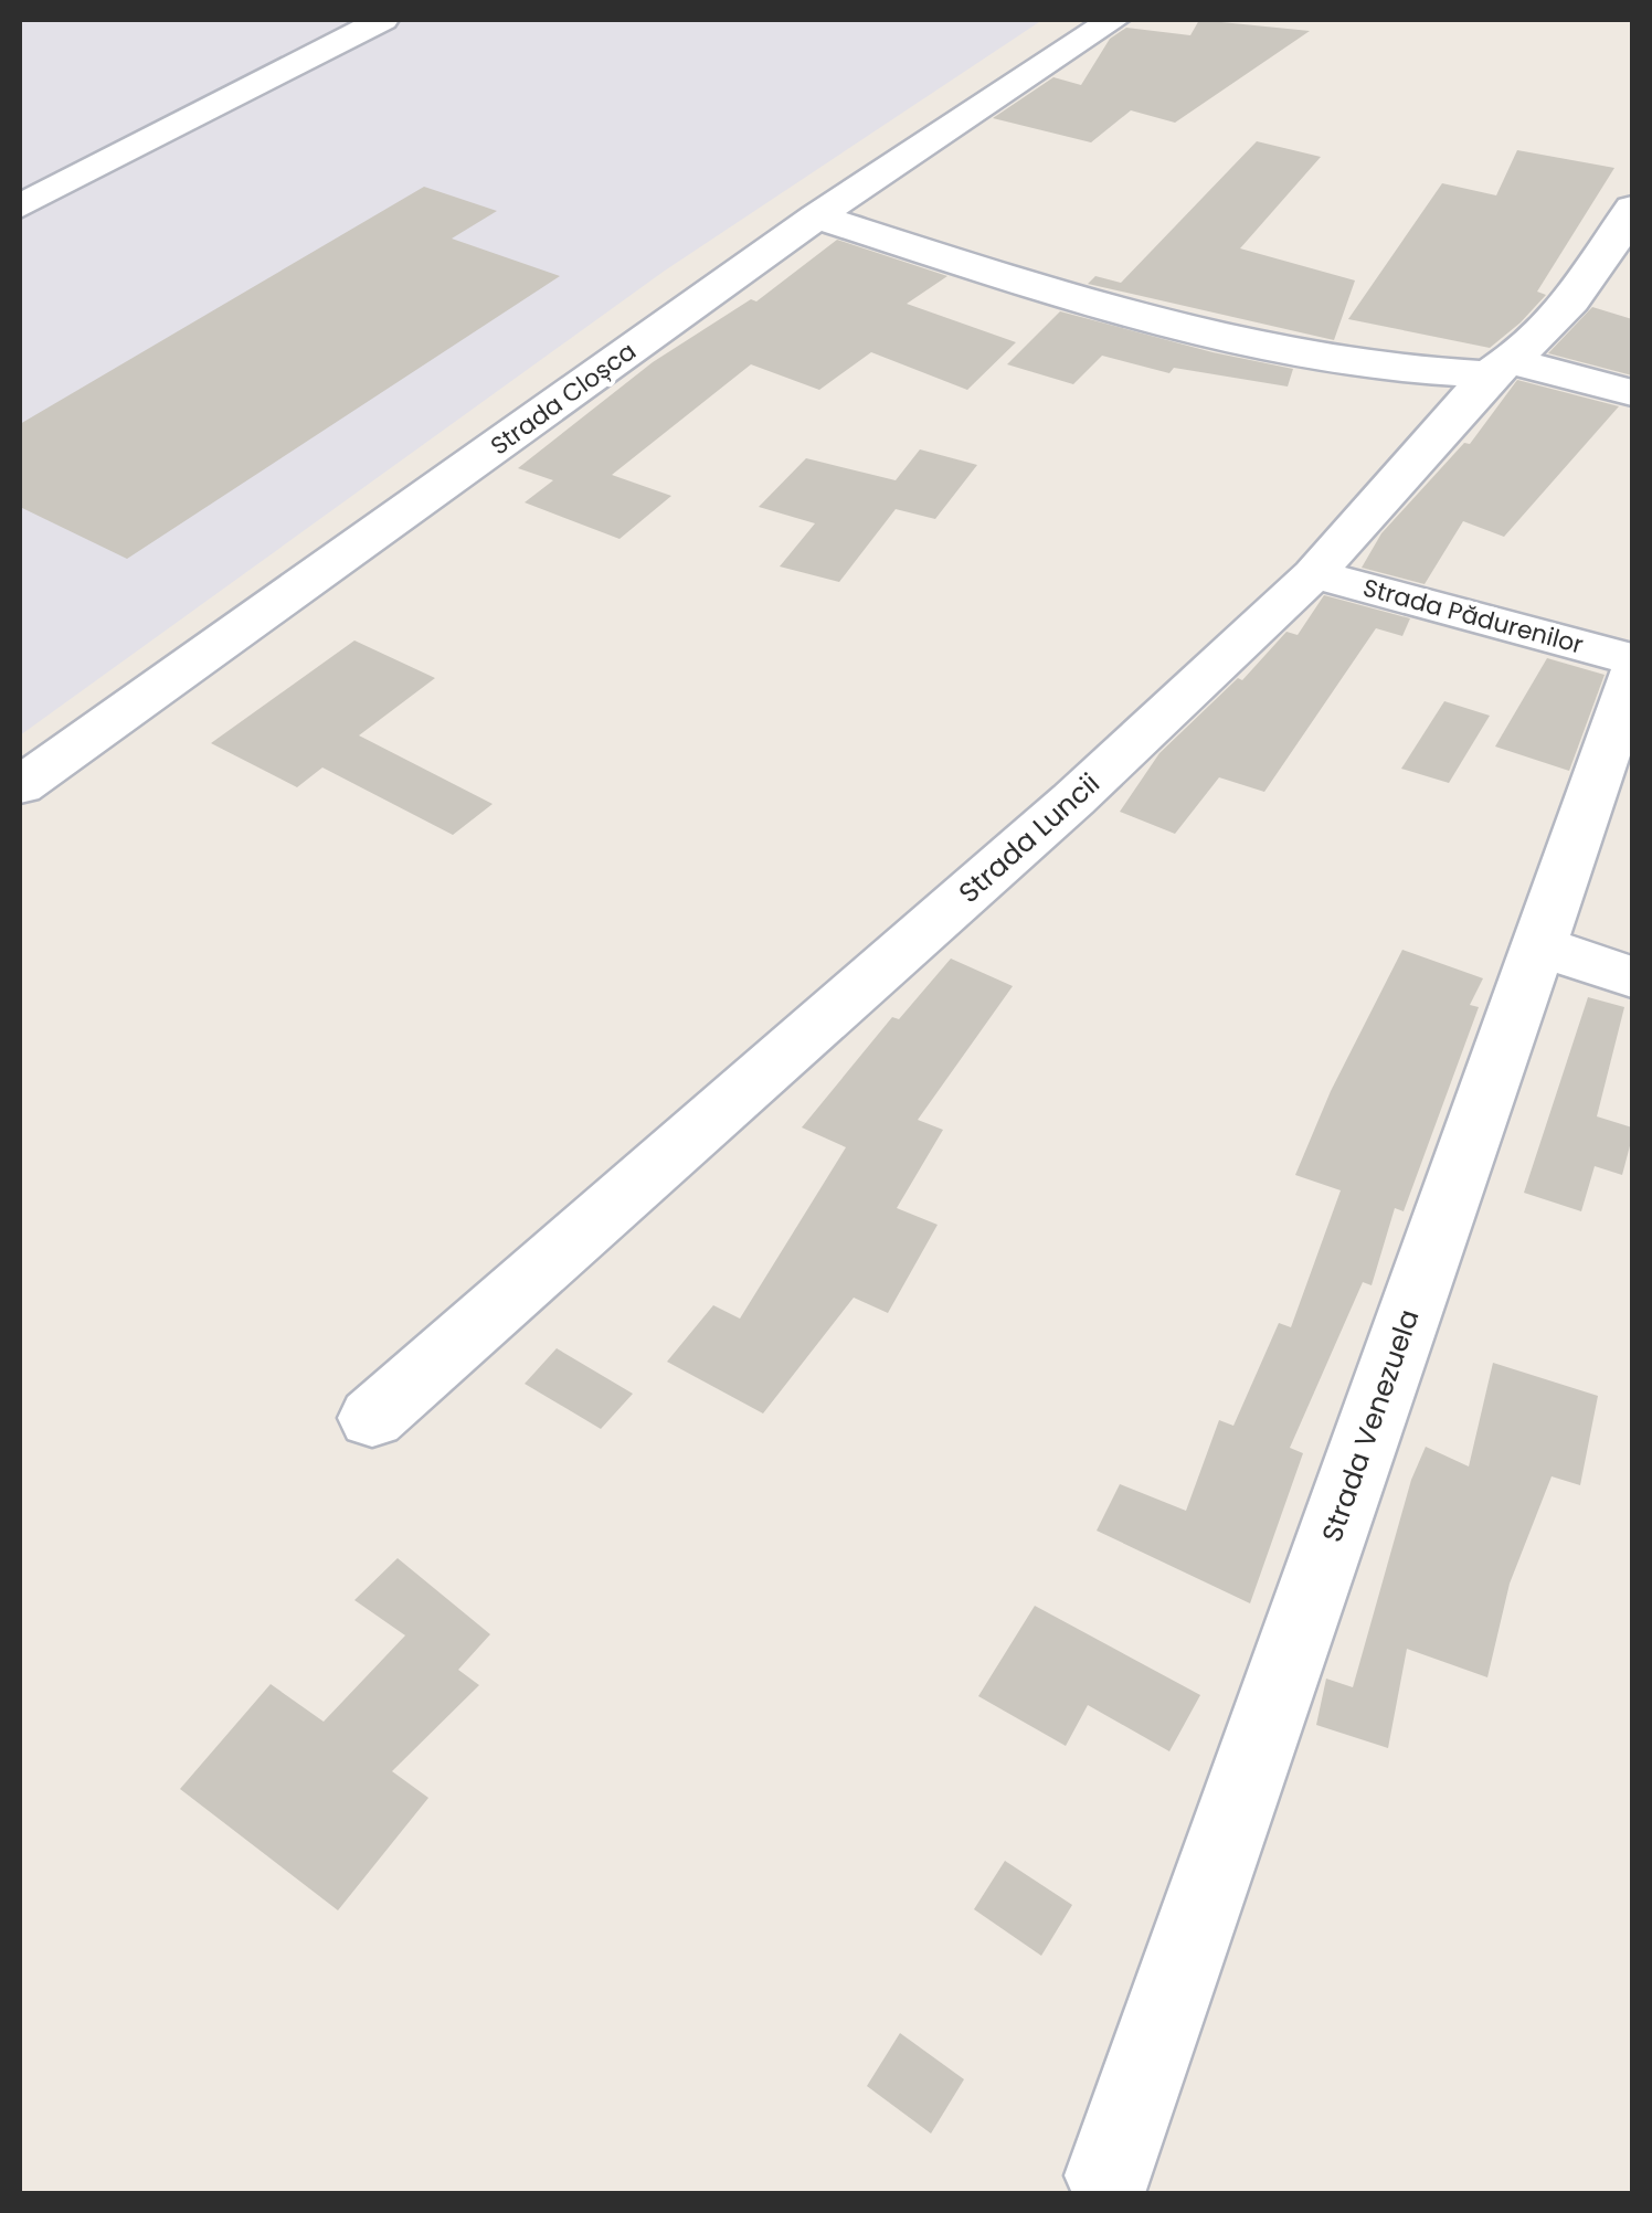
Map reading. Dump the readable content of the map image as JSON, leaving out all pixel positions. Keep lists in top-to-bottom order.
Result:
{
  "streets": {
    "street": [
      "Strada Cloșca",
      "Strada Pădurenilor",
      "Strada Luncii",
      "Strada Venezuela"
    ]
  },
  "crossings": [
    ["Strada Pădurenilor", "Strada Luncii"]
  ]
}
